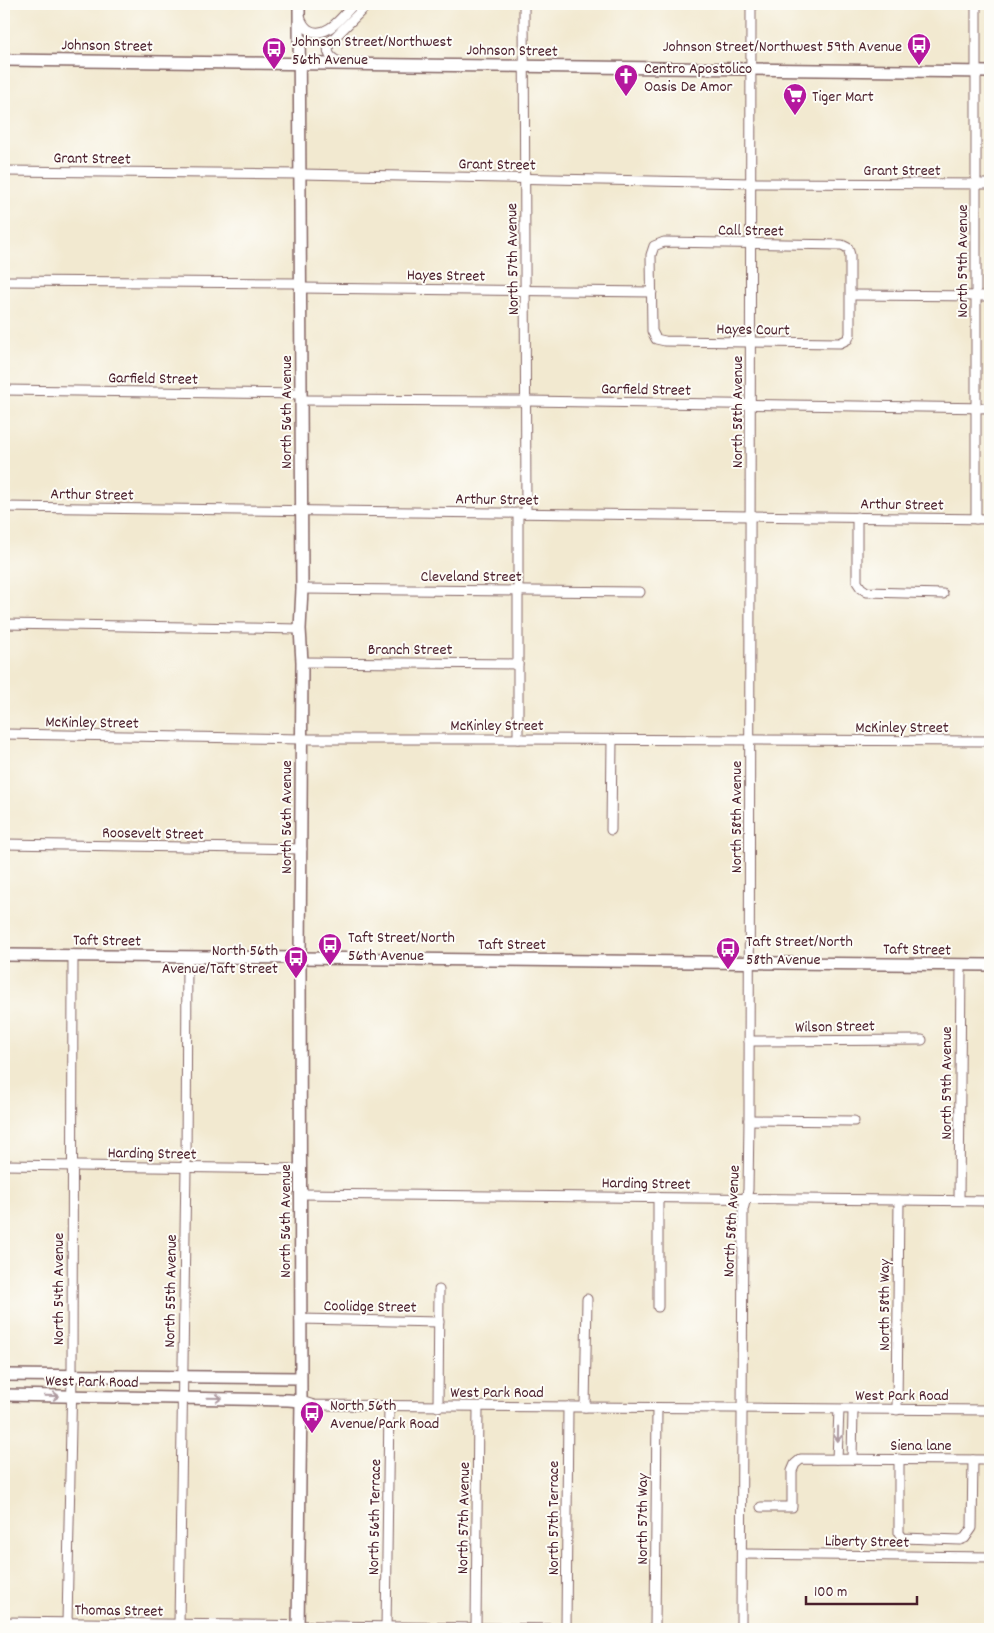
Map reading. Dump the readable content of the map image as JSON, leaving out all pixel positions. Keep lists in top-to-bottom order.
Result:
{
  "streets": {
    "street": [
      "Johnson Street",
      "Grant Street",
      "Call Street",
      "North 57th Avenue",
      "North 59th Avenue",
      "Hayes Street",
      "Hayes Court",
      "Garfield Street",
      "North 56th Avenue",
      "North 58th Avenue",
      "Arthur Street",
      "Cleveland Street",
      "Branch Street",
      "McKinley Street",
      "Roosevelt Street",
      "Taft Street",
      "Wilson Street",
      "Harding Street",
      "North 54th Avenue",
      "North 55th Avenue",
      "Coolidge Street",
      "North 58th Way",
      "West Park Road",
      "Siena lane",
      "North 56th Terrace",
      "North 57th Terrace",
      "North 57th Way",
      "Liberty Street",
      "Thomas Street"
    ]
  },
  "crossings": [
    ["Johnson Street", "North 57th Avenue"],
    ["Johnson Street", "North 59th Avenue"],
    ["Johnson Street", "North 56th Avenue"],
    ["Johnson Street", "North 58th Avenue"],
    ["Grant Street", "North 57th Avenue"],
    ["Grant Street", "North 59th Avenue"],
    ["Grant Street", "North 56th Avenue"],
    ["Grant Street", "North 58th Avenue"],
    ["Call Street", "Hayes Street"],
    ["Call Street", "Hayes Court"],
    ["Call Street", "North 58th Avenue"],
    ["North 57th Avenue", "Hayes Street"],
    ["North 57th Avenue", "Garfield Street"],
    ["North 57th Avenue", "Arthur Street"],
    ["North 57th Avenue", "Cleveland Street"],
    ["North 57th Avenue", "Branch Street"],
    ["North 57th Avenue", "McKinley Street"],
    ["North 57th Avenue", "West Park Road"],
    ["North 57th Avenue", "Thomas Street"],
    ["North 59th Avenue", "Garfield Street"],
    ["North 59th Avenue", "Arthur Street"],
    ["North 59th Avenue", "Taft Street"],
    ["North 59th Avenue", "Harding Street"],
    ["Hayes Street", "Hayes Court"],
    ["Hayes Street", "North 56th Avenue"],
    ["Hayes Court", "North 58th Avenue"],
    ["Garfield Street", "North 56th Avenue"],
    ["Garfield Street", "North 58th Avenue"],
    ["North 56th Avenue", "Arthur Street"],
    ["North 56th Avenue", "Cleveland Street"],
    ["North 56th Avenue", "Branch Street"],
    ["North 56th Avenue", "McKinley Street"],
    ["North 56th Avenue", "Roosevelt Street"],
    ["North 56th Avenue", "Taft Street"],
    ["North 56th Avenue", "Harding Street"],
    ["North 56th Avenue", "Coolidge Street"],
    ["North 56th Avenue", "West Park Road"],
    ["North 56th Avenue", "Thomas Street"],
    ["North 58th Avenue", "Arthur Street"],
    ["North 58th Avenue", "McKinley Street"],
    ["North 58th Avenue", "Taft Street"],
    ["North 58th Avenue", "Wilson Street"],
    ["North 58th Avenue", "Harding Street"],
    ["North 58th Avenue", "West Park Road"],
    ["North 58th Avenue", "Liberty Street"],
    ["Taft Street", "North 54th Avenue"],
    ["Taft Street", "North 55th Avenue"],
    ["Harding Street", "North 54th Avenue"],
    ["Harding Street", "North 55th Avenue"],
    ["Harding Street", "North 58th Way"],
    ["North 54th Avenue", "West Park Road"],
    ["North 54th Avenue", "Thomas Street"],
    ["North 55th Avenue", "West Park Road"],
    ["North 55th Avenue", "Thomas Street"],
    ["North 58th Way", "West Park Road"],
    ["West Park Road", "North 56th Terrace"],
    ["West Park Road", "North 57th Terrace"],
    ["West Park Road", "North 57th Way"],
    ["North 56th Terrace", "Thomas Street"],
    ["North 57th Terrace", "Thomas Street"]
  ],
  "places": {
    "bus stop": [
      "Johnson Street/Northwest 59th Avenue",
      "Johnson Street/Northwest 56th Avenue",
      "Taft Street/North 56th Avenue",
      "Taft Street/North 58th Avenue",
      "North 56th Avenue/Taft Street",
      "North 56th Avenue/Park Road"
    ],
    "church": ["Centro Apostolico Oasis De Amor"],
    "supermarket": ["Tiger Mart"]
  },
  "scale_bar": "100 m"
}
